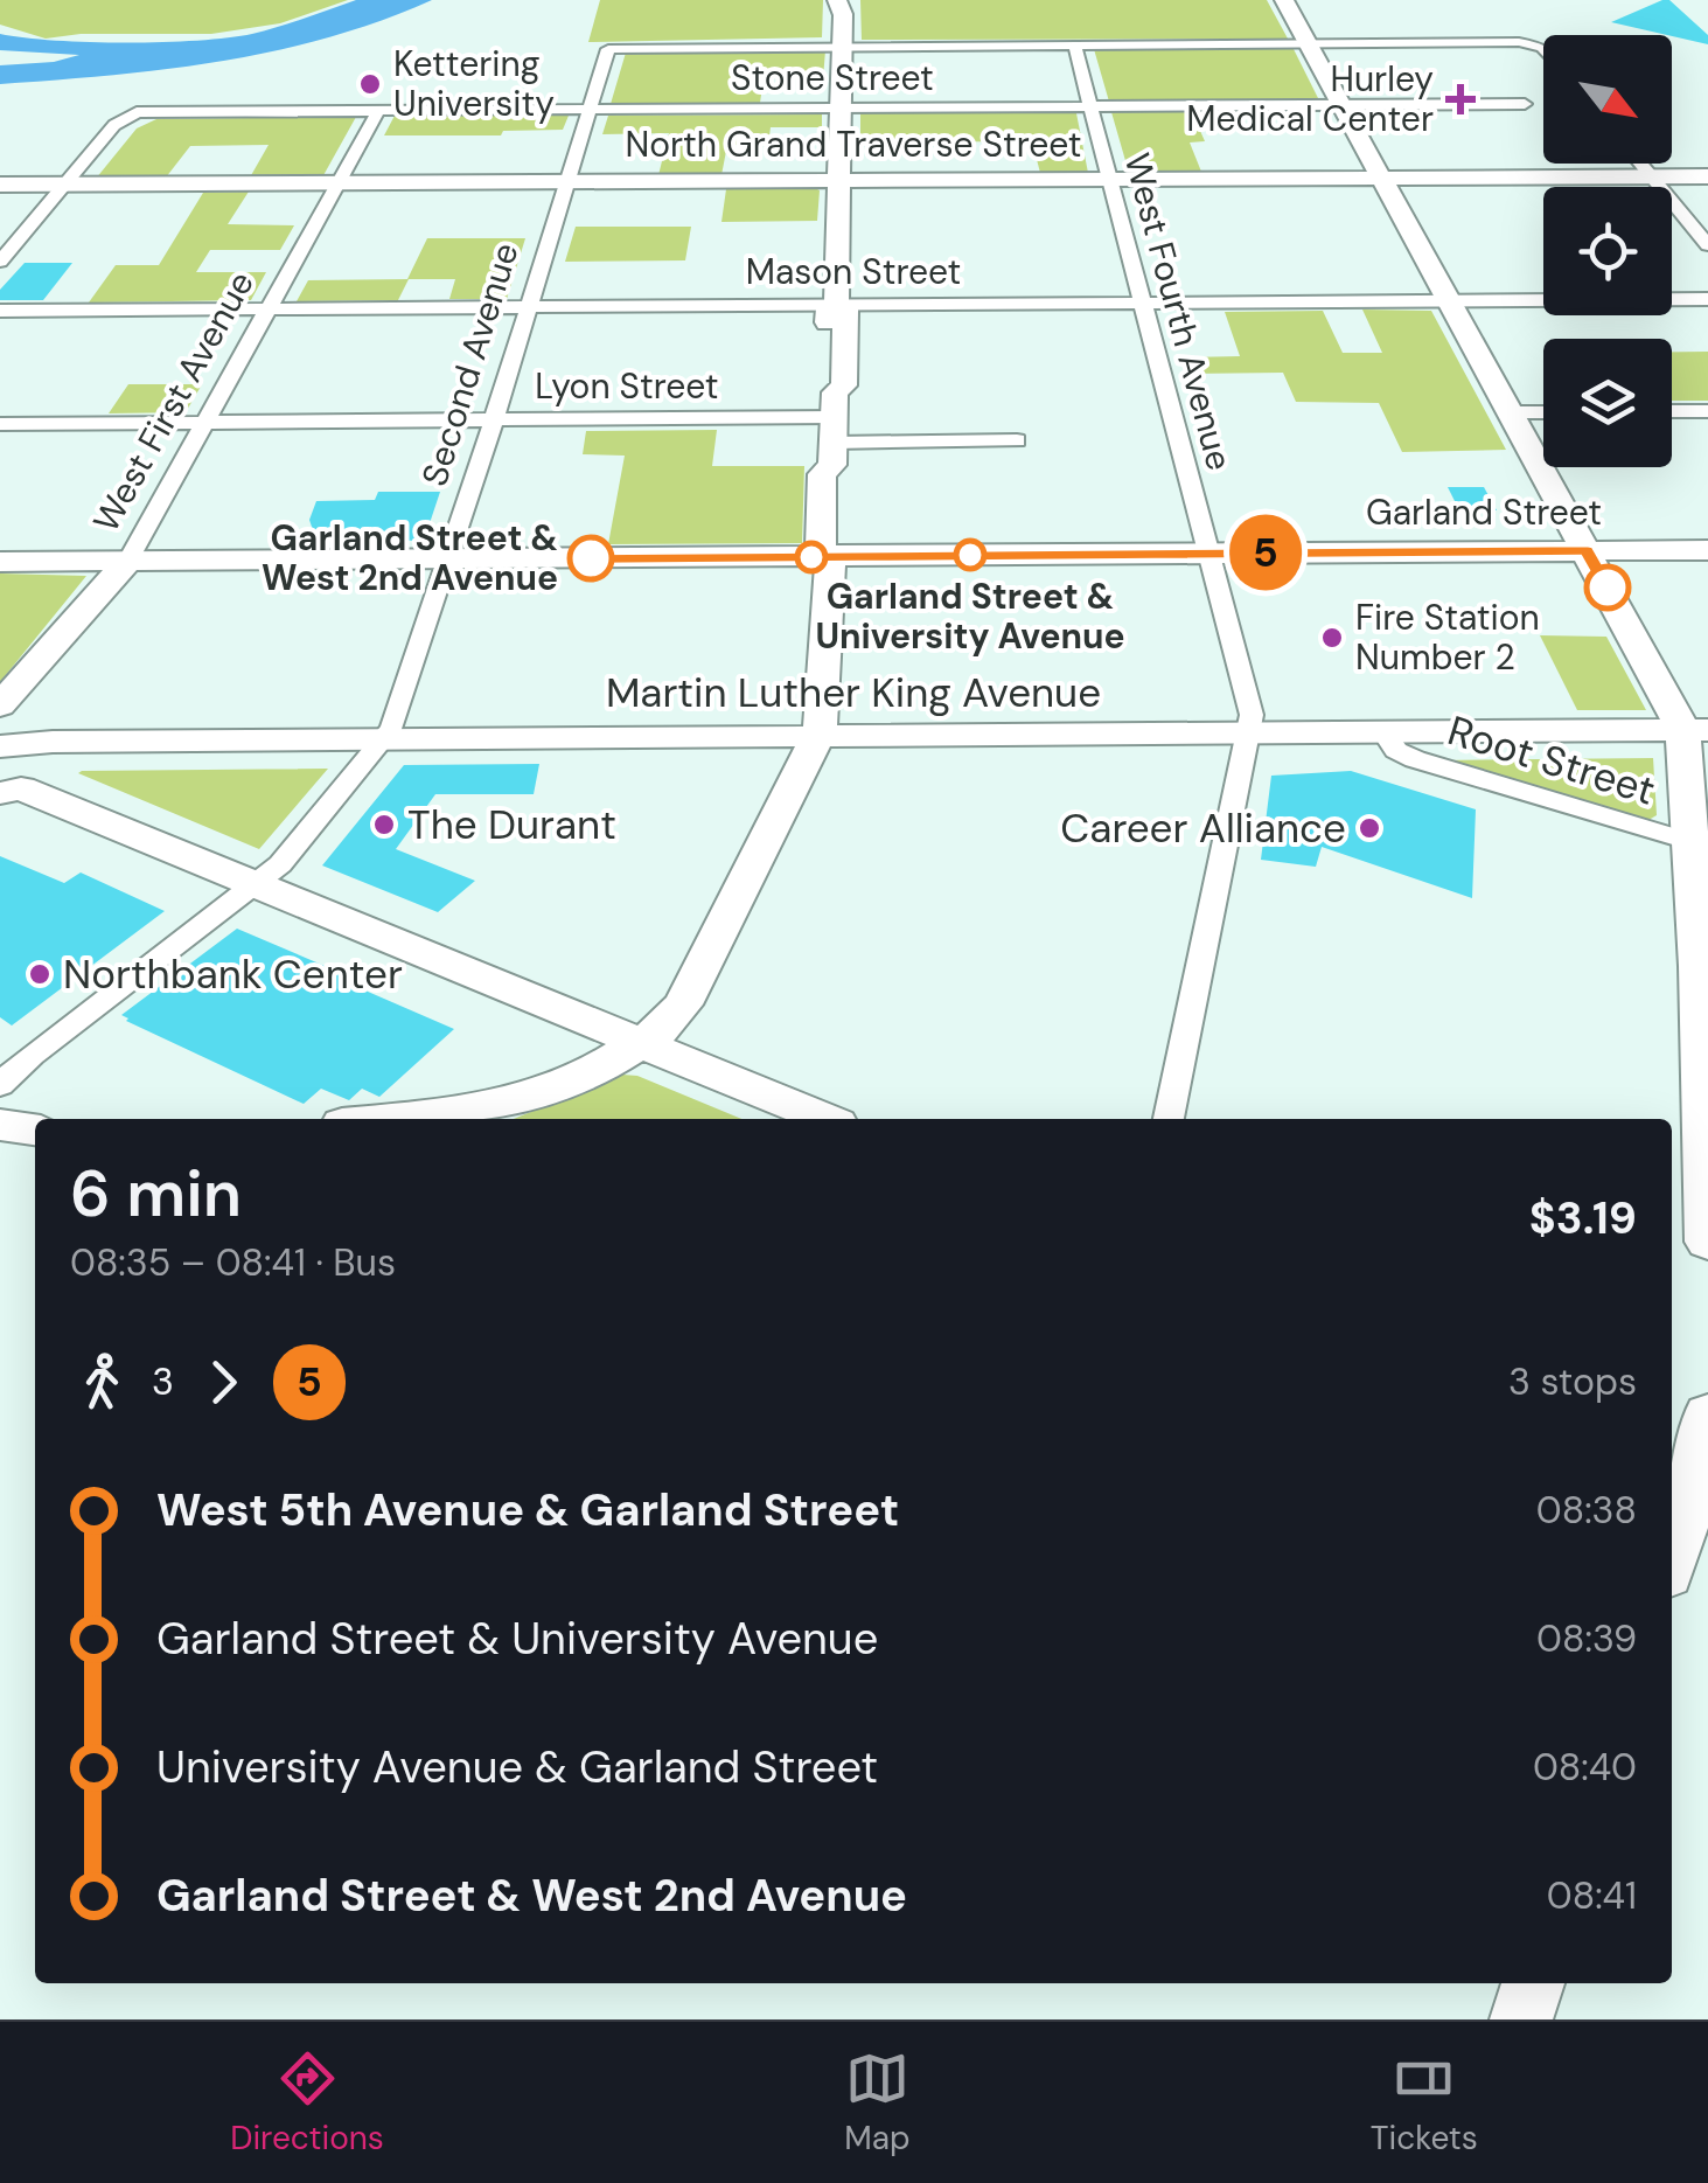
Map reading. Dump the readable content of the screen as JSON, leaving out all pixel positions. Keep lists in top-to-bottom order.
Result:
{
  "streets": {
    "street": [
      "Stone Street",
      "North Grand Traverse Street",
      "Mason Street",
      "West Fourth Avenue",
      "Second Avenue",
      "Lyon Street",
      "West First Avenue",
      "Garland Street",
      "Martin Luther King Avenue",
      "Root Street"
    ]
  },
  "crossings": [
    ["Stone Street", "North Grand Traverse Street"],
    ["Stone Street", "West Fourth Avenue"],
    ["Stone Street", "Second Avenue"],
    ["Stone Street", "West First Avenue"],
    ["North Grand Traverse Street", "West Fourth Avenue"],
    ["North Grand Traverse Street", "Second Avenue"],
    ["North Grand Traverse Street", "West First Avenue"],
    ["Mason Street", "West Fourth Avenue"],
    ["Mason Street", "Second Avenue"],
    ["Mason Street", "West First Avenue"],
    ["West Fourth Avenue", "Garland Street"],
    ["West Fourth Avenue", "Martin Luther King Avenue"],
    ["Second Avenue", "Lyon Street"],
    ["Second Avenue", "Garland Street"],
    ["Second Avenue", "Martin Luther King Avenue"],
    ["Lyon Street", "West First Avenue"],
    ["West First Avenue", "Garland Street"],
    ["Martin Luther King Avenue", "Root Street"]
  ],
  "places": {
    "other": [
      "Kettering University",
      "Garland Street & University Avenue",
      "Garland Street & West 2nd Avenue",
      "Fire Station Number 2",
      "The Durant",
      "Career Alliance",
      "Northbank Center"
    ],
    "health": ["Hurley Medical Center"]
  },
  "lines": ["bus line 5"],
  "north": "bottom right",
  "page": {
    "on_map": "5",
    "heading": ["6 min", "08:35 – 08:41 · Bus", "$3.19"],
    "legs": ["3", "5", "3 stops"],
    "list": [
      {
        "name": "West 5th Avenue & Garland Street",
        "value": "08:38"
      },
      {
        "name": "Garland Street & University Avenue",
        "value": "08:39"
      },
      {
        "name": "University Avenue & Garland Street",
        "value": "08:40"
      },
      {
        "name": "Garland Street & West 2nd Avenue",
        "value": "08:41"
      }
    ],
    "tabs": ["Directions", "Map", "Tickets"]
  }
}
